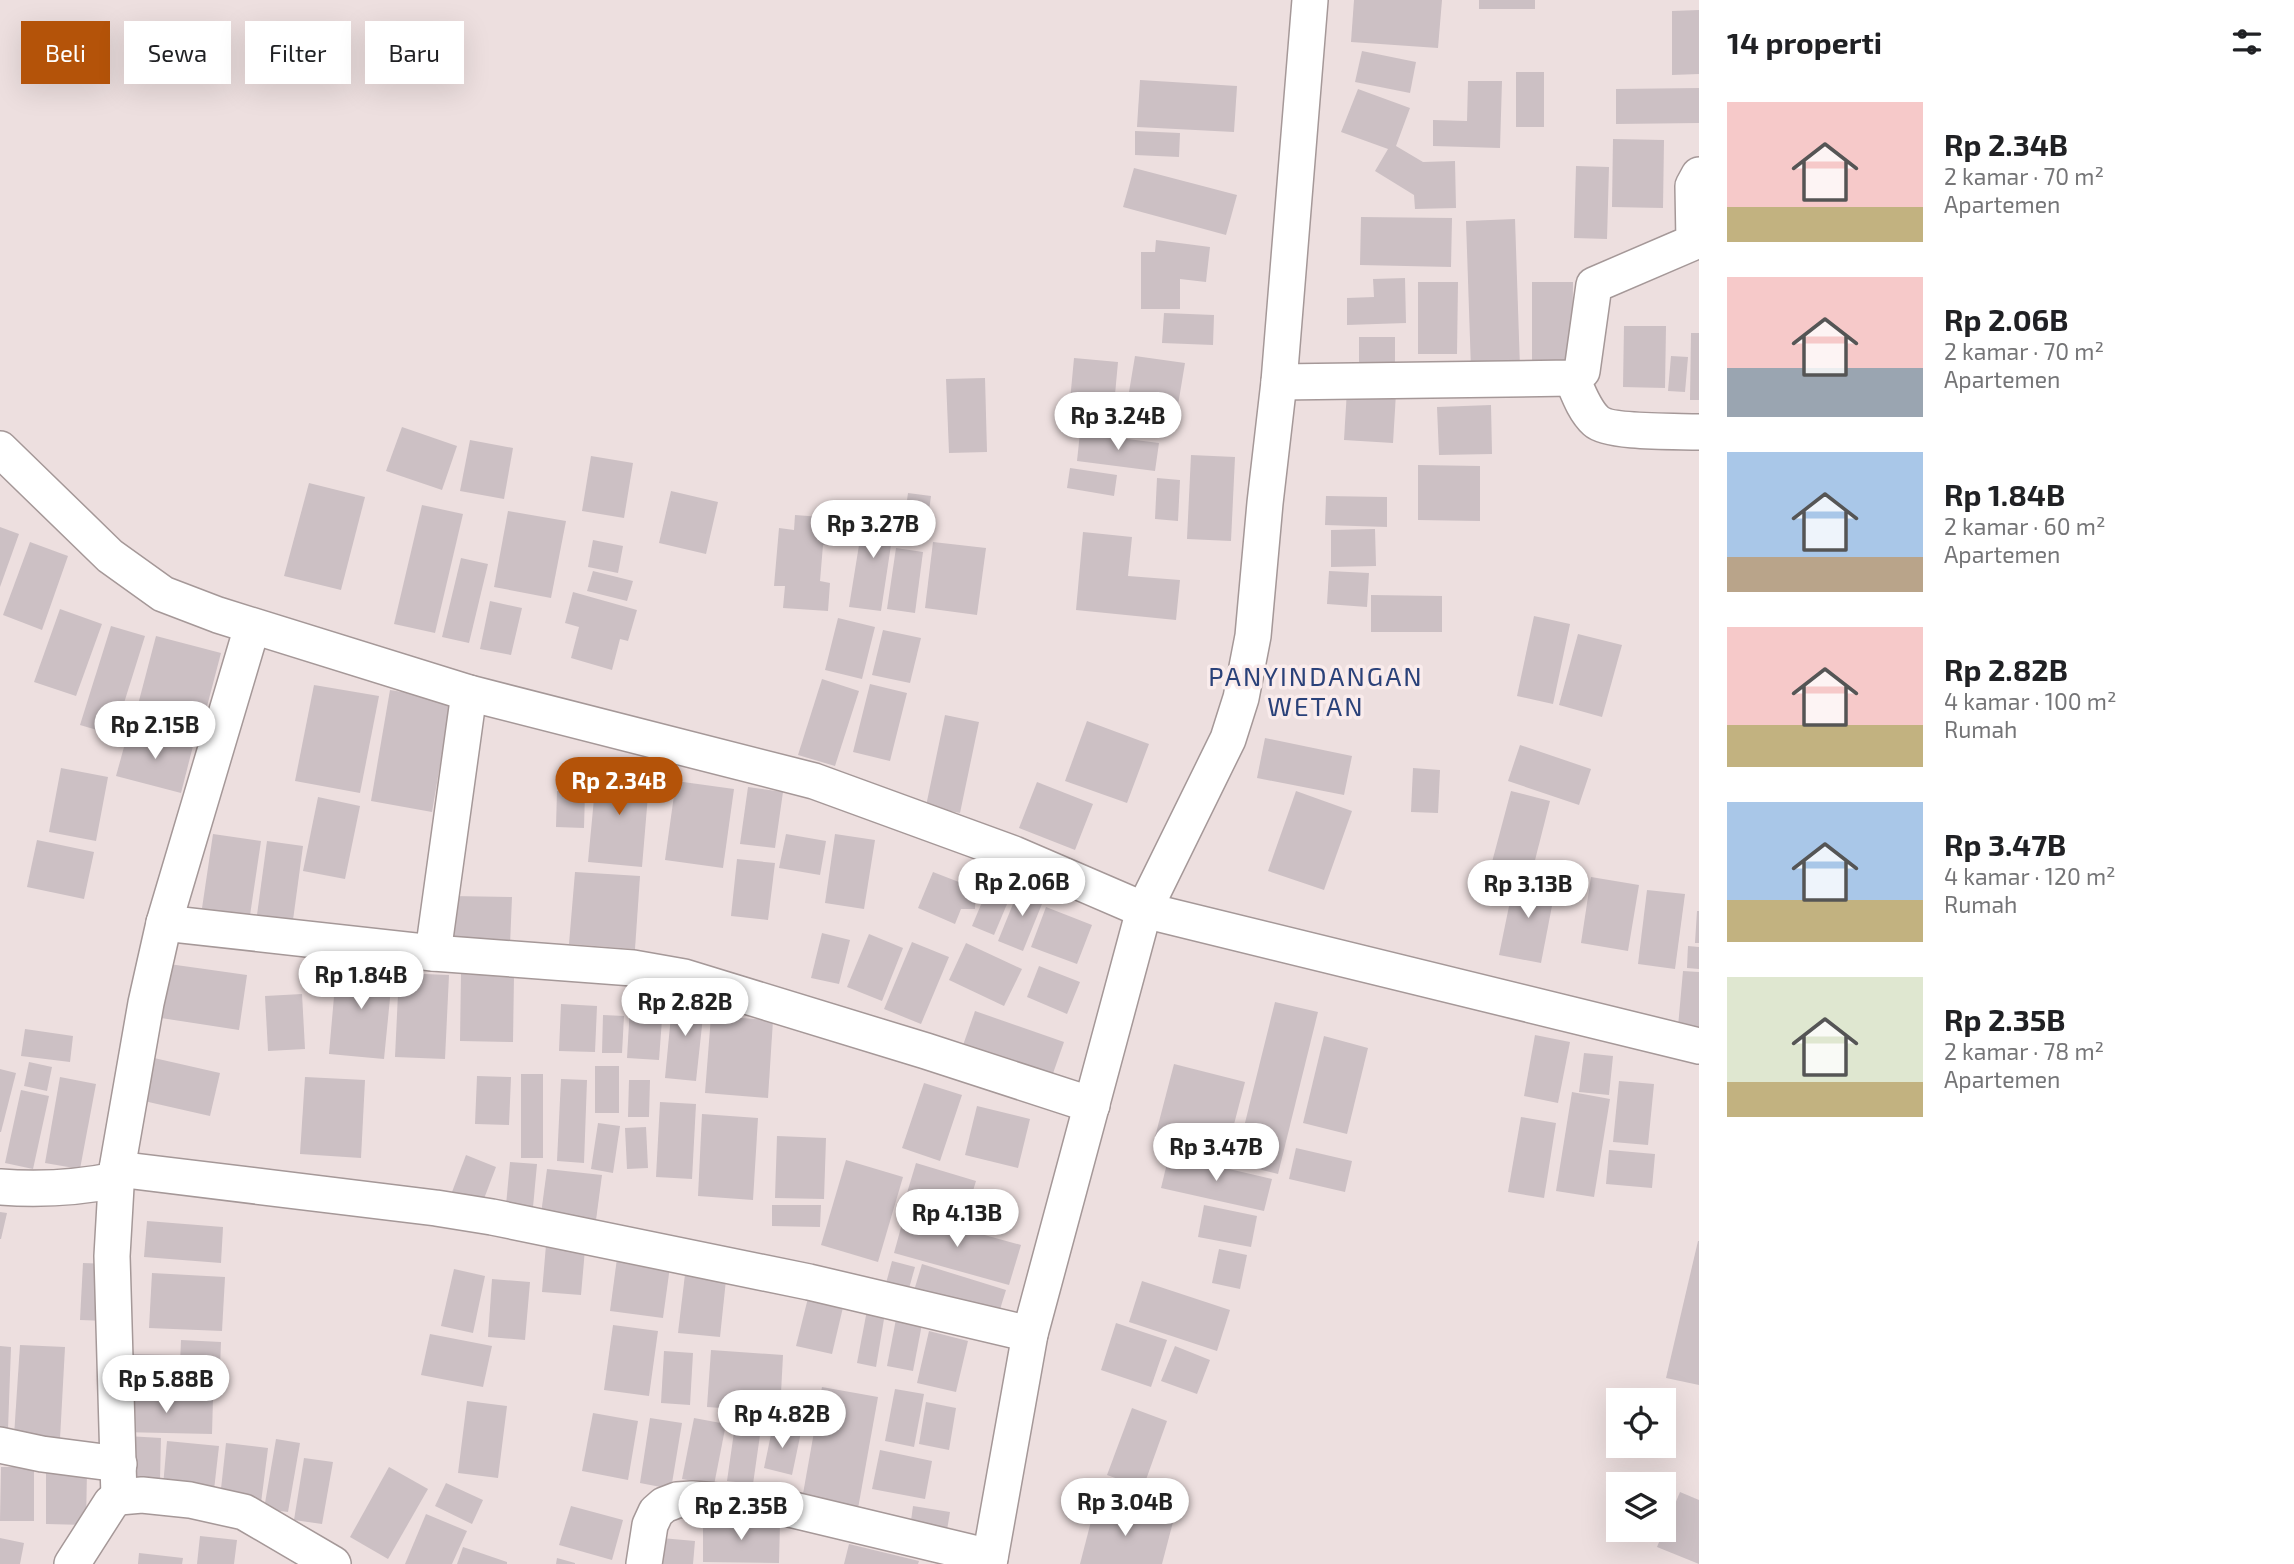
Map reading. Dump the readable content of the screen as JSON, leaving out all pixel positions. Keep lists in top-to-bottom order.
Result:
{
  "districts": ["PANYINDANGAN WETAN"],
  "page": {
    "heading": "14 properti",
    "chip": [
      "Beli",
      "Sewa",
      "Filter",
      "Baru"
    ],
    "list": [
      {
        "name": "Rp 2.34B",
        "note": "2 kamar · 70 m² · Apartemen"
      },
      {
        "name": "Rp 2.06B",
        "note": "2 kamar · 70 m² · Apartemen"
      },
      {
        "name": "Rp 1.84B",
        "note": "2 kamar · 60 m² · Apartemen"
      },
      {
        "name": "Rp 2.82B",
        "note": "4 kamar · 100 m² · Rumah"
      },
      {
        "name": "Rp 3.47B",
        "note": "4 kamar · 120 m² · Rumah"
      },
      {
        "name": "Rp 2.35B",
        "note": "2 kamar · 78 m² · Apartemen"
      }
    ],
    "price": [
      "Rp 3.24B",
      "Rp 3.27B",
      "Rp 2.15B",
      "Rp 2.34B",
      "Rp 2.06B",
      "Rp 3.13B",
      "Rp 1.84B",
      "Rp 2.82B",
      "Rp 3.47B",
      "Rp 4.13B",
      "Rp 5.88B",
      "Rp 4.82B",
      "Rp 3.04B",
      "Rp 2.35B"
    ]
  }
}
